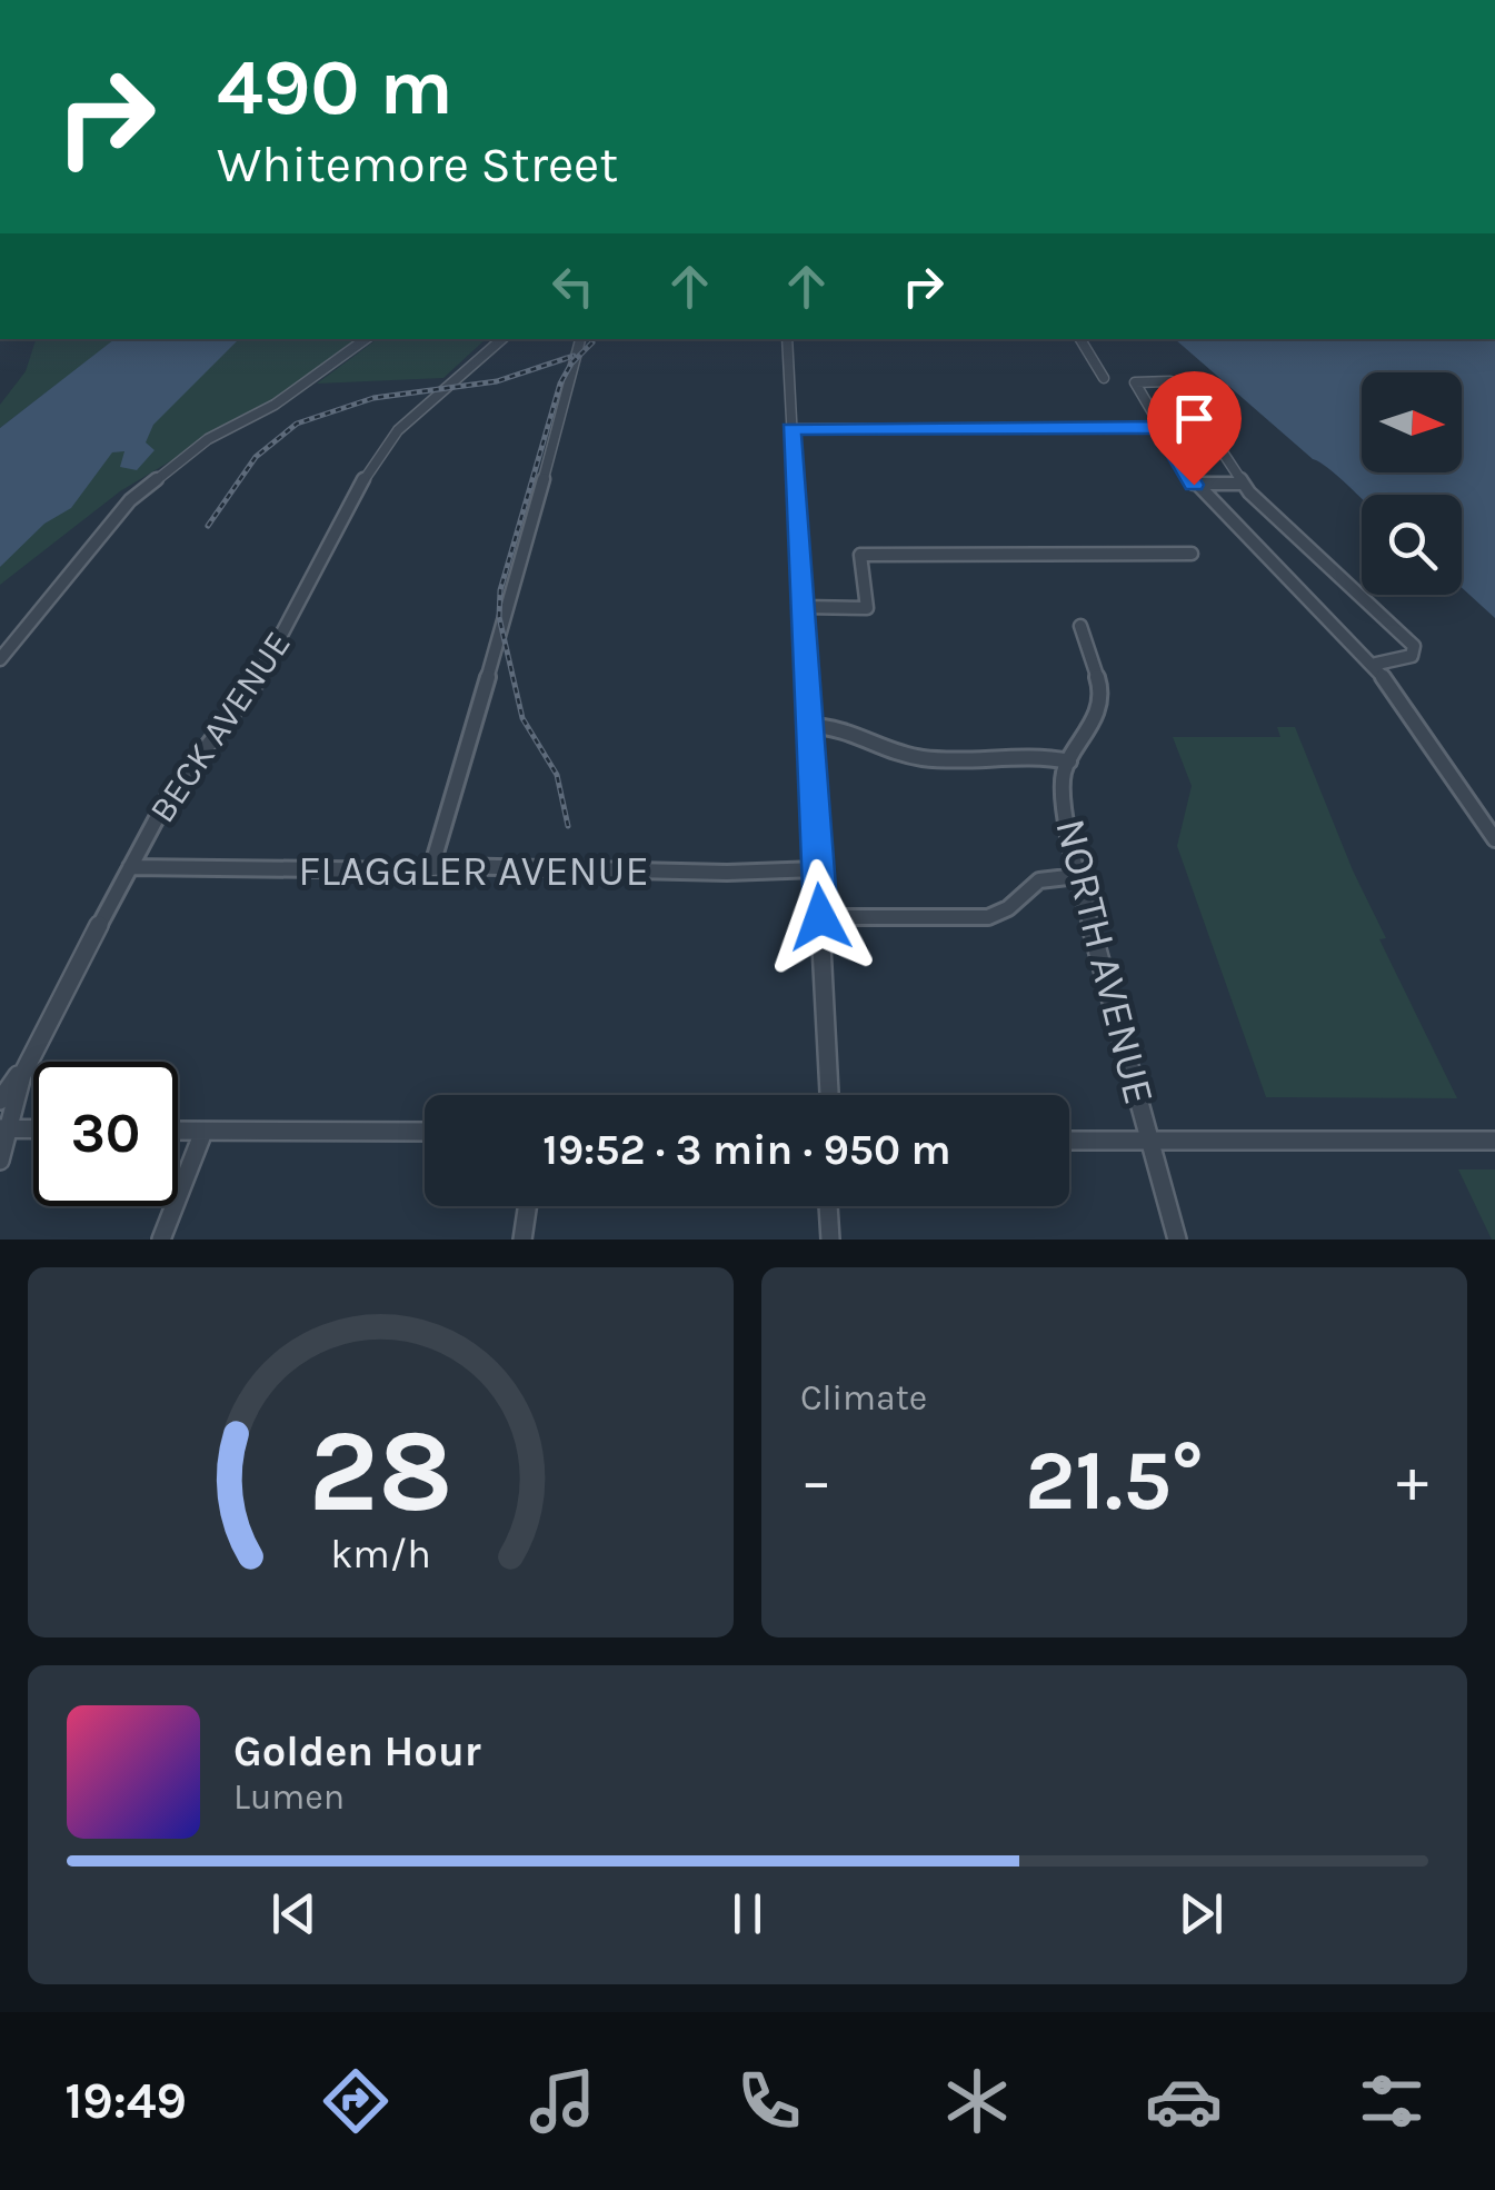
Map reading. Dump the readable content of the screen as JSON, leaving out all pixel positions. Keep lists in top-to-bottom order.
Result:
{
  "streets": {
    "street": ["BECK AVENUE", "FLAGGLER AVENUE", "NORTH AVENUE"]
  },
  "crossings": [
    ["BECK AVENUE", "FLAGGLER AVENUE"]
  ],
  "north": "right",
  "page": {
    "turn": ["490 m", "Whitemore Street"],
    "limit": "30",
    "trip": "19:52 · 3 min · 950 m",
    "tile": "Climate",
    "heat": ["−", "21.5°", "+"],
    "song": ["Golden Hour", "Lumen"],
    "tabs": "19:49",
    "gauge": ["28", "km/h"]
  }
}
